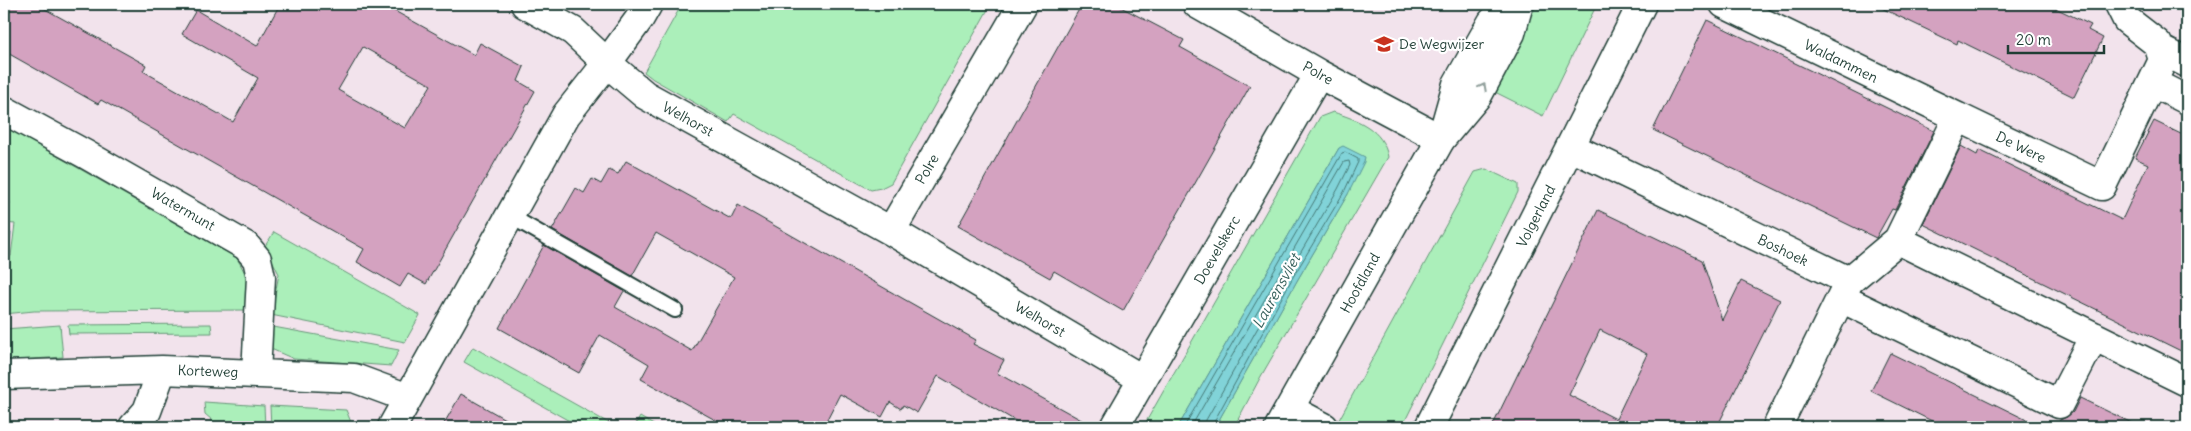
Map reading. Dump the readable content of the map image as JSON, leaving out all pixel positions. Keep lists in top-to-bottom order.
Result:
{
  "streets": {
    "street": [
      "Waldammen",
      "Polre",
      "Welhorst",
      "De Were",
      "Watermunt",
      "Volgerland",
      "Doevelskerc",
      "Boshoek",
      "Hoofdland",
      "Korteweg"
    ]
  },
  "crossings": [
    ["Waldammen", "De Were"],
    ["Polre", "Welhorst"],
    ["Polre", "Doevelskerc"],
    ["Polre", "Hoofdland"],
    ["Welhorst", "Doevelskerc"],
    ["Watermunt", "Korteweg"],
    ["Volgerland", "Boshoek"]
  ],
  "water": ["Laurensvliet"],
  "places": {
    "school or university": ["De Wegwijzer"]
  },
  "scale_bar": "20 m"
}
